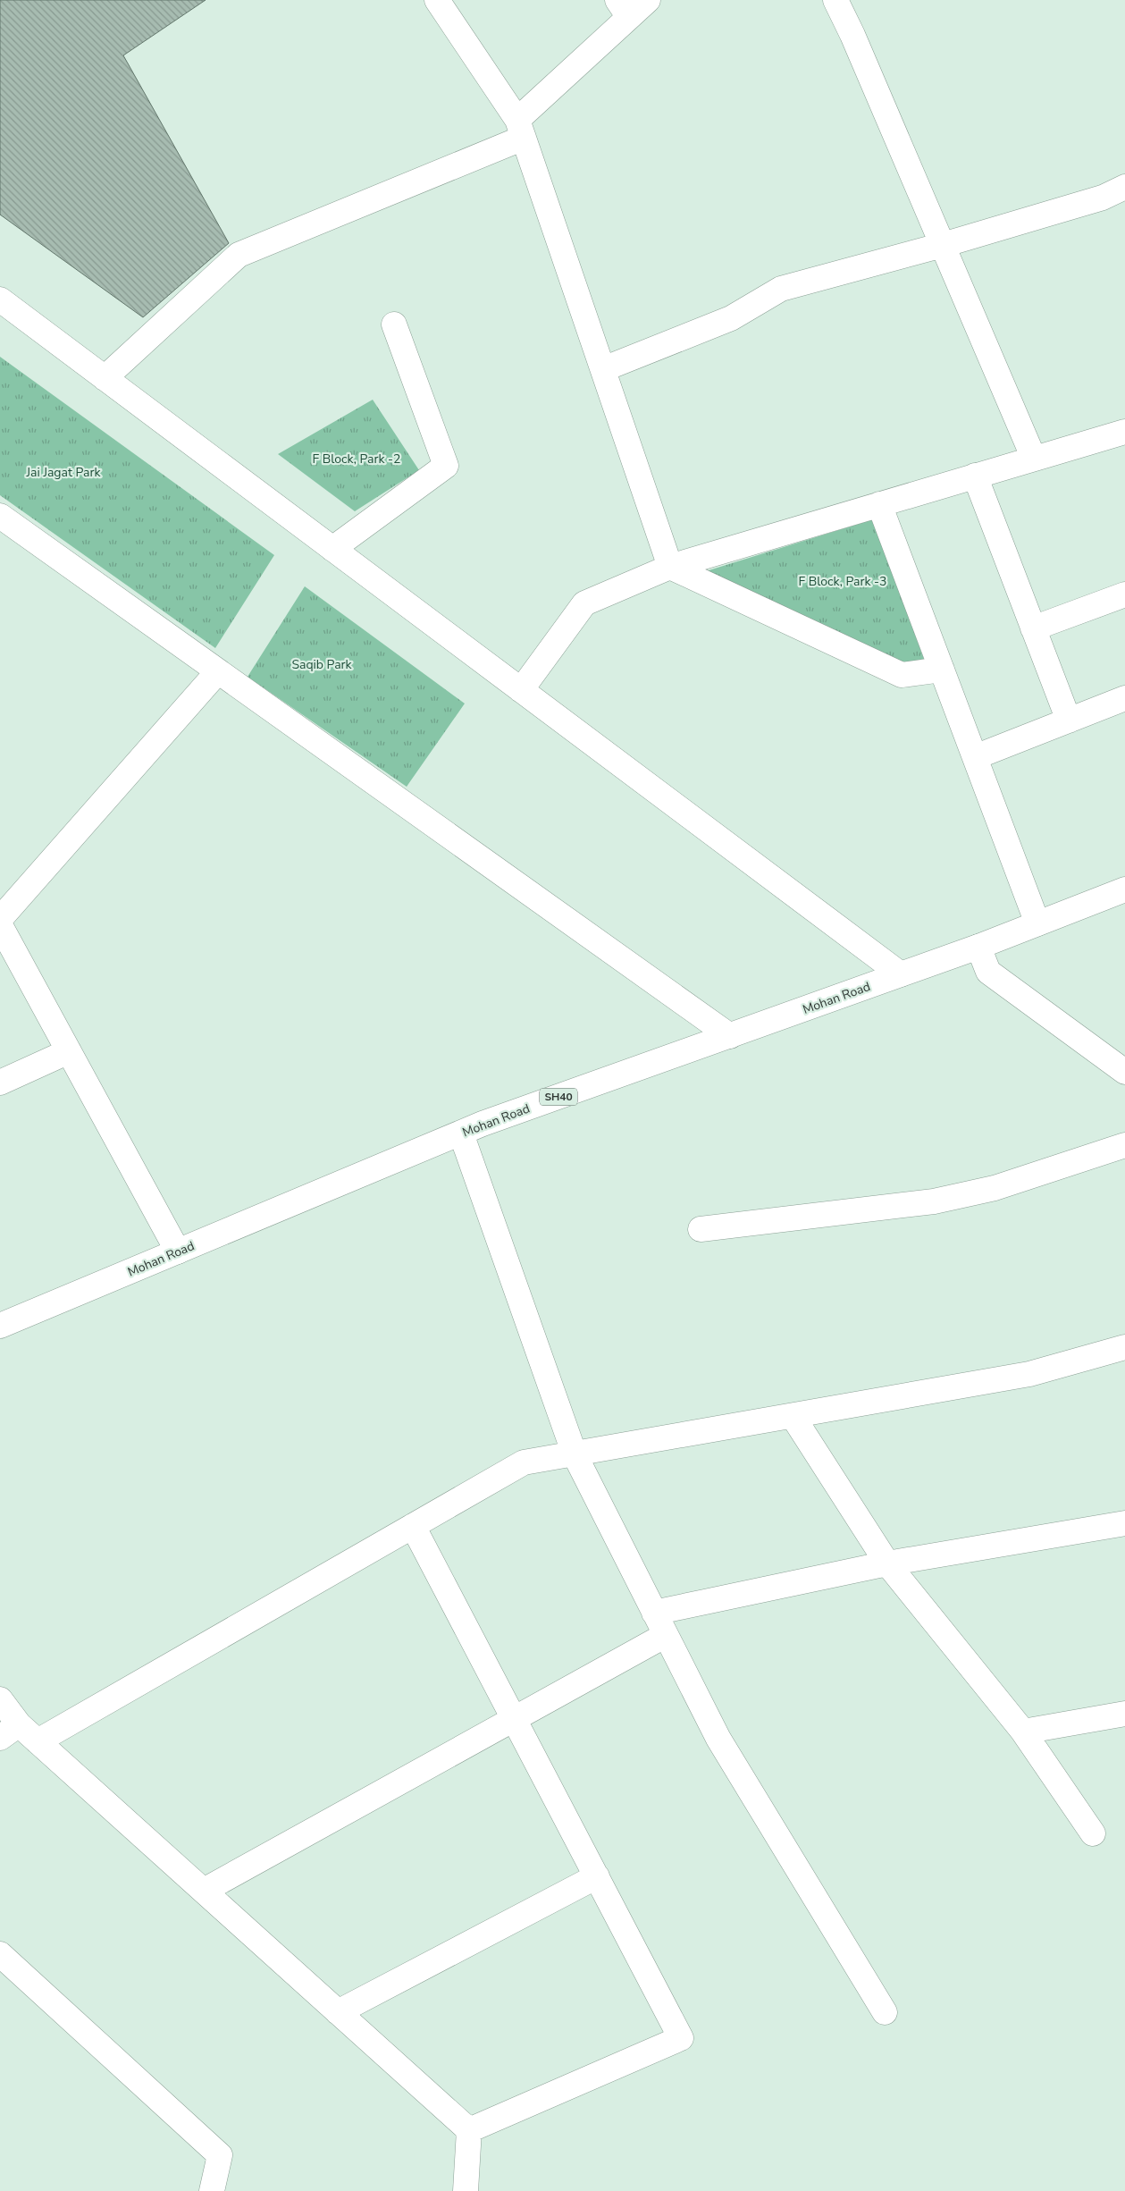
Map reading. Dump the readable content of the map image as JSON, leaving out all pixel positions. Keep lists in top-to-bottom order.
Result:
{
  "streets": {
    "street": ["Mohan Road", "SH40"]
  },
  "parks": [
    "F Block, Park -2",
    "Jai Jagat Park",
    "F Block, Park -3",
    "Saqib Park"
  ]
}
